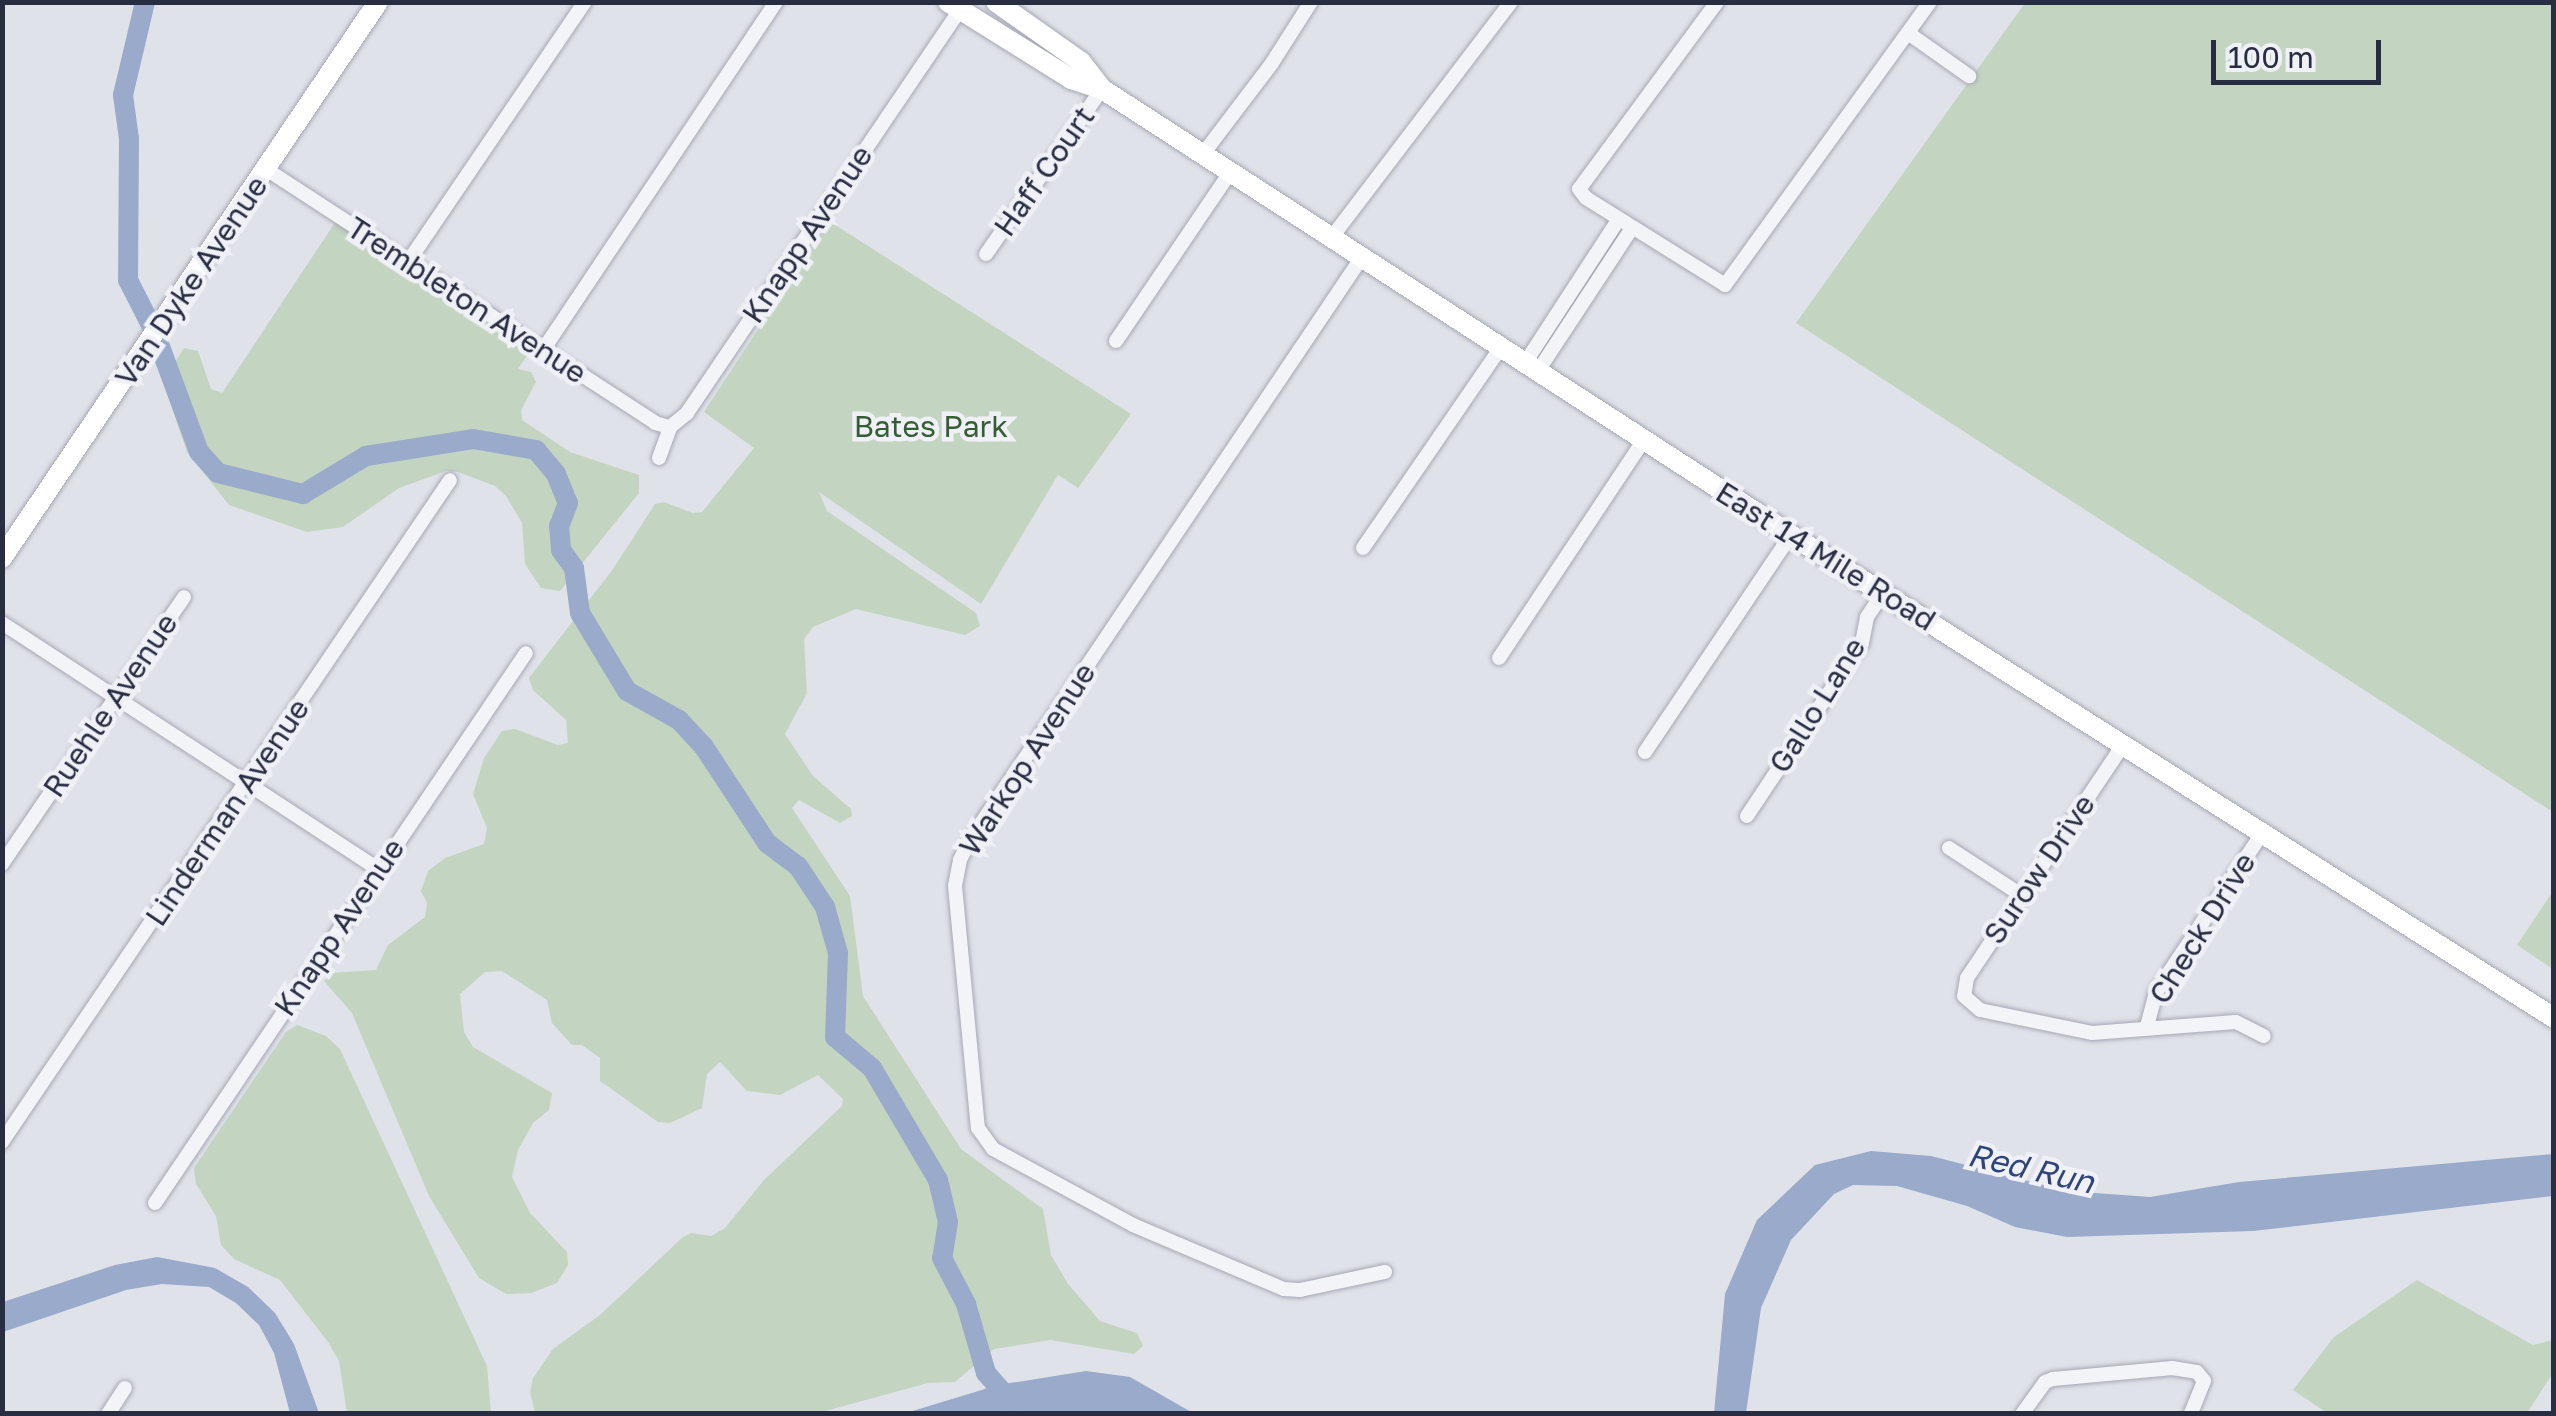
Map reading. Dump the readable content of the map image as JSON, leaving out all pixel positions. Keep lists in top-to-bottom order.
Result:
{
  "streets": {
    "main road": ["Van Dyke Avenue", "East 14 Mile Road"],
    "street": [
      "Haff Court",
      "Knapp Avenue",
      "Trembleton Avenue",
      "Ruehle Avenue",
      "Gallo Lane",
      "Warkop Avenue",
      "Linderman Avenue",
      "Surow Drive",
      "Check Drive"
    ]
  },
  "crossings": [
    ["Haff Court", "East 14 Mile Road"],
    ["Knapp Avenue", "Trembleton Avenue"],
    ["Knapp Avenue", "East 14 Mile Road"],
    ["Van Dyke Avenue", "Trembleton Avenue"],
    ["East 14 Mile Road", "Gallo Lane"],
    ["East 14 Mile Road", "Warkop Avenue"],
    ["East 14 Mile Road", "Surow Drive"],
    ["East 14 Mile Road", "Check Drive"],
    ["Surow Drive", "Check Drive"]
  ],
  "water": ["Red Run"],
  "parks": ["Bates Park"],
  "scale_bar": "100 m"
}
